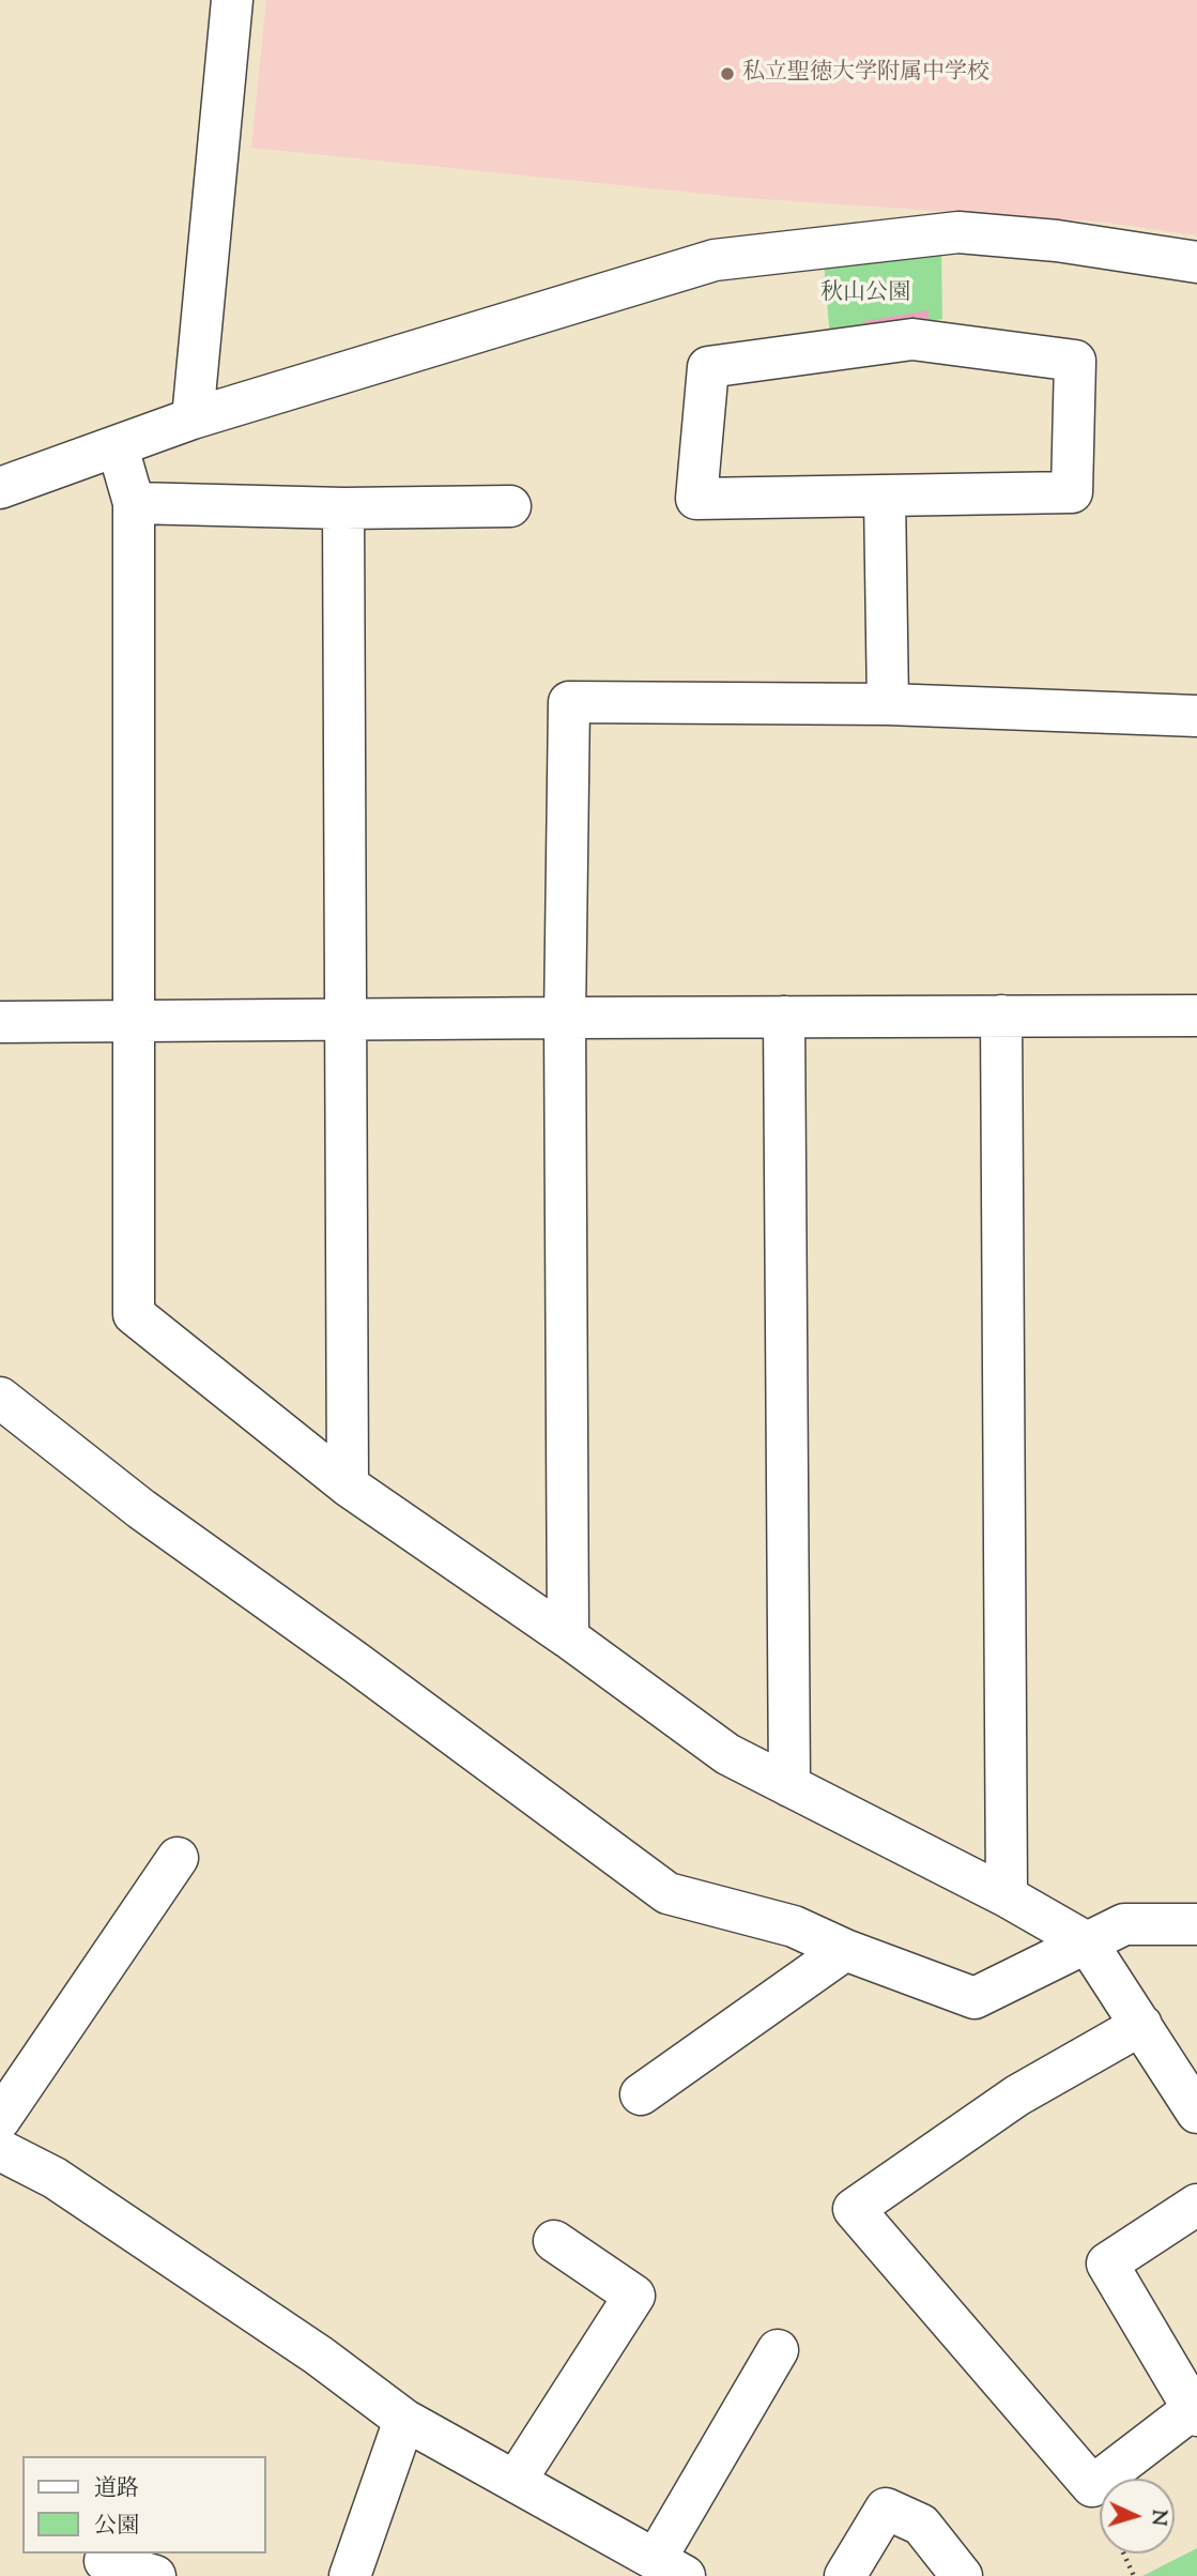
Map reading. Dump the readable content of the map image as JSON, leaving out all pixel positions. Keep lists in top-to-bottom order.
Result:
{
  "parks": ["秋山公園"],
  "places": ["私立聖徳大学附属中学校"],
  "legend": ["道路", "公園"],
  "north": "right"
}
